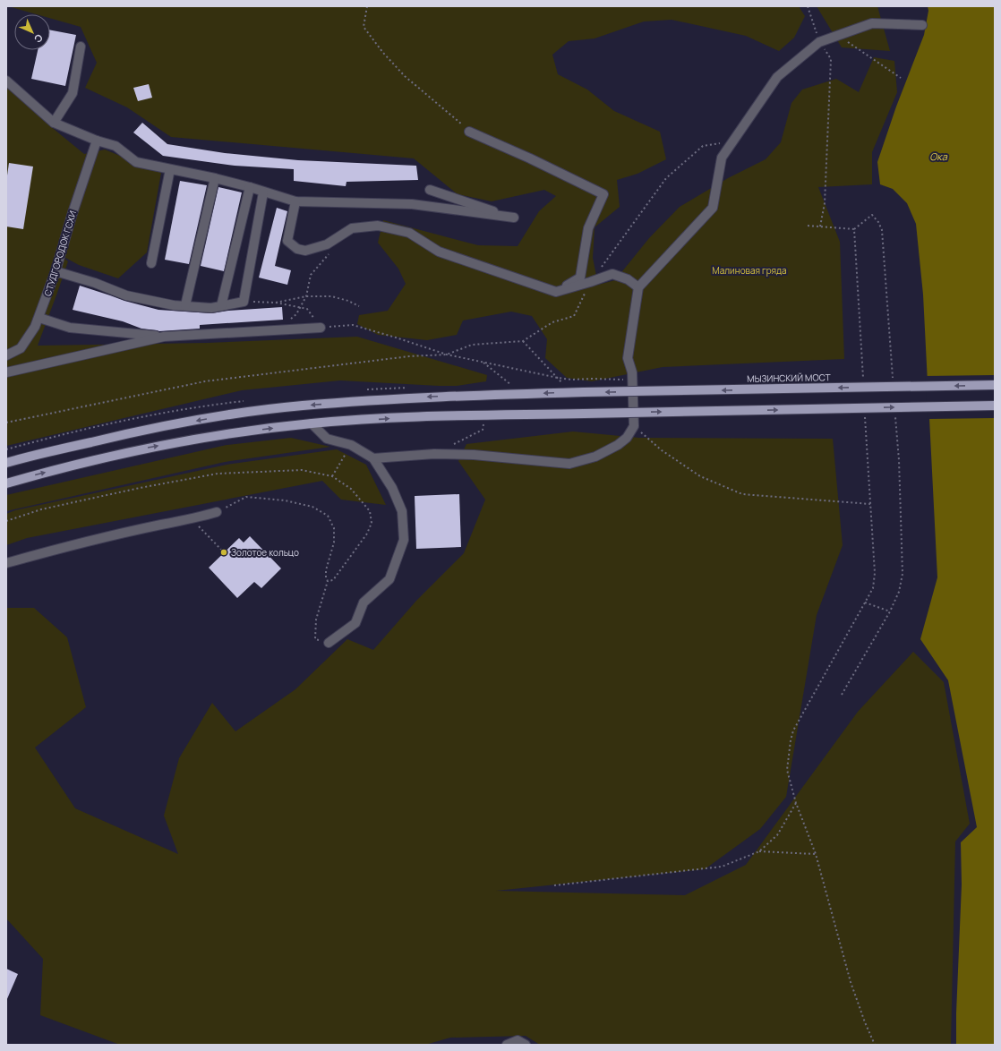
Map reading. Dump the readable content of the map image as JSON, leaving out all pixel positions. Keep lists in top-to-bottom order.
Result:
{
  "streets": {
    "main road": ["МЫЗИНСКИЙ МОСТ"],
    "lane": ["СТУДГОРОДОК ГСХИ"]
  },
  "water": ["Ока"],
  "parks": ["Малиновая гряда"],
  "places": ["Золотое кольцо"],
  "north": "bottom right"
}
